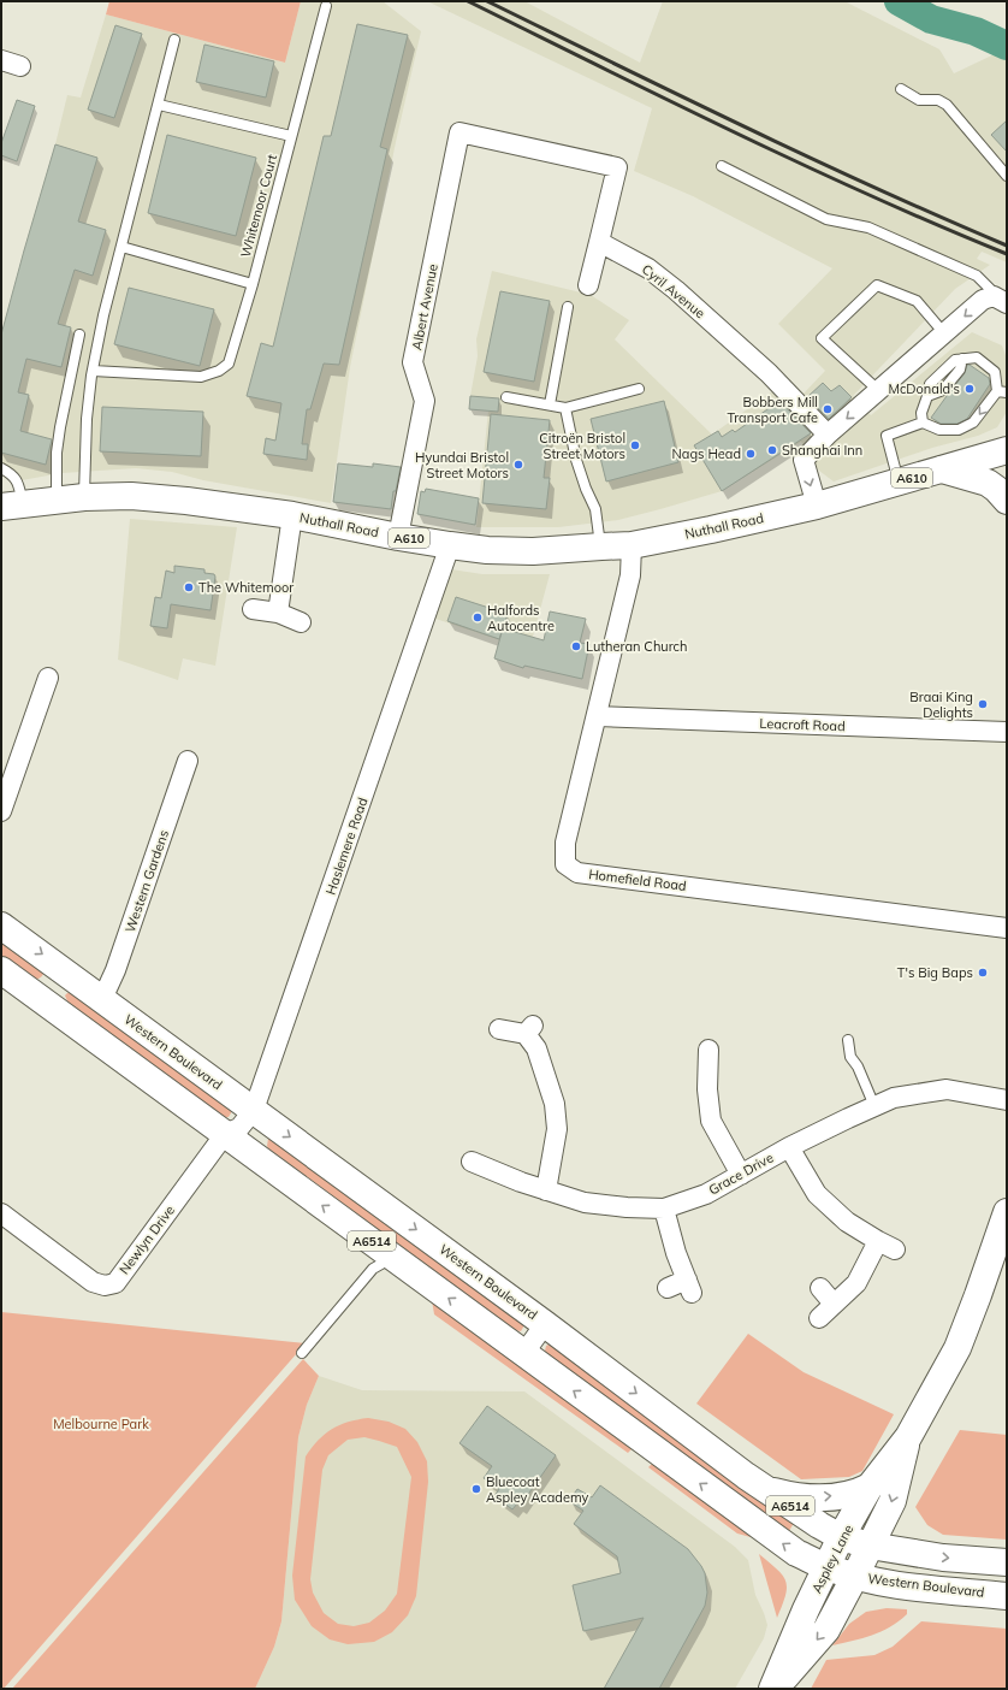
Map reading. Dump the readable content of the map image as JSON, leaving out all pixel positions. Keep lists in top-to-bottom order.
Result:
{
  "streets": {
    "main road": [
      "A610",
      "Nuthall Road",
      "Western Boulevard",
      "A6514",
      "Aspley Lane"
    ],
    "street": [
      "Cyril Avenue",
      "Albert Avenue",
      "Leacroft Road",
      "Haslemere Road",
      "Homefield Road",
      "Western Gardens",
      "Grace Drive",
      "Newlyn Drive"
    ],
    "lane": ["Whitemoor Court"]
  },
  "crossings": [
    ["Cyril Avenue", "Albert Avenue"],
    ["Albert Avenue", "Nuthall Road"],
    ["Nuthall Road", "Haslemere Road"],
    ["Nuthall Road", "Homefield Road"],
    ["Leacroft Road", "Homefield Road"],
    ["Haslemere Road", "Western Boulevard"],
    ["Haslemere Road", "Newlyn Drive"],
    ["Western Gardens", "Western Boulevard"],
    ["Western Boulevard", "Newlyn Drive"],
    ["Western Boulevard", "Aspley Lane"]
  ],
  "parks": ["Melbourne Park"],
  "places": [
    "McDonald's",
    "Bobbers Mill Transport Cafe",
    "Citroën Bristol Street Motors",
    "Shanghai Inn",
    "Nags Head",
    "Hyundai Bristol Street Motors",
    "The Whitemoor",
    "Halfords Autocentre",
    "Lutheran Church",
    "Braai King Delights",
    "T's Big Baps",
    "Bluecoat Aspley Academy"
  ]
}
